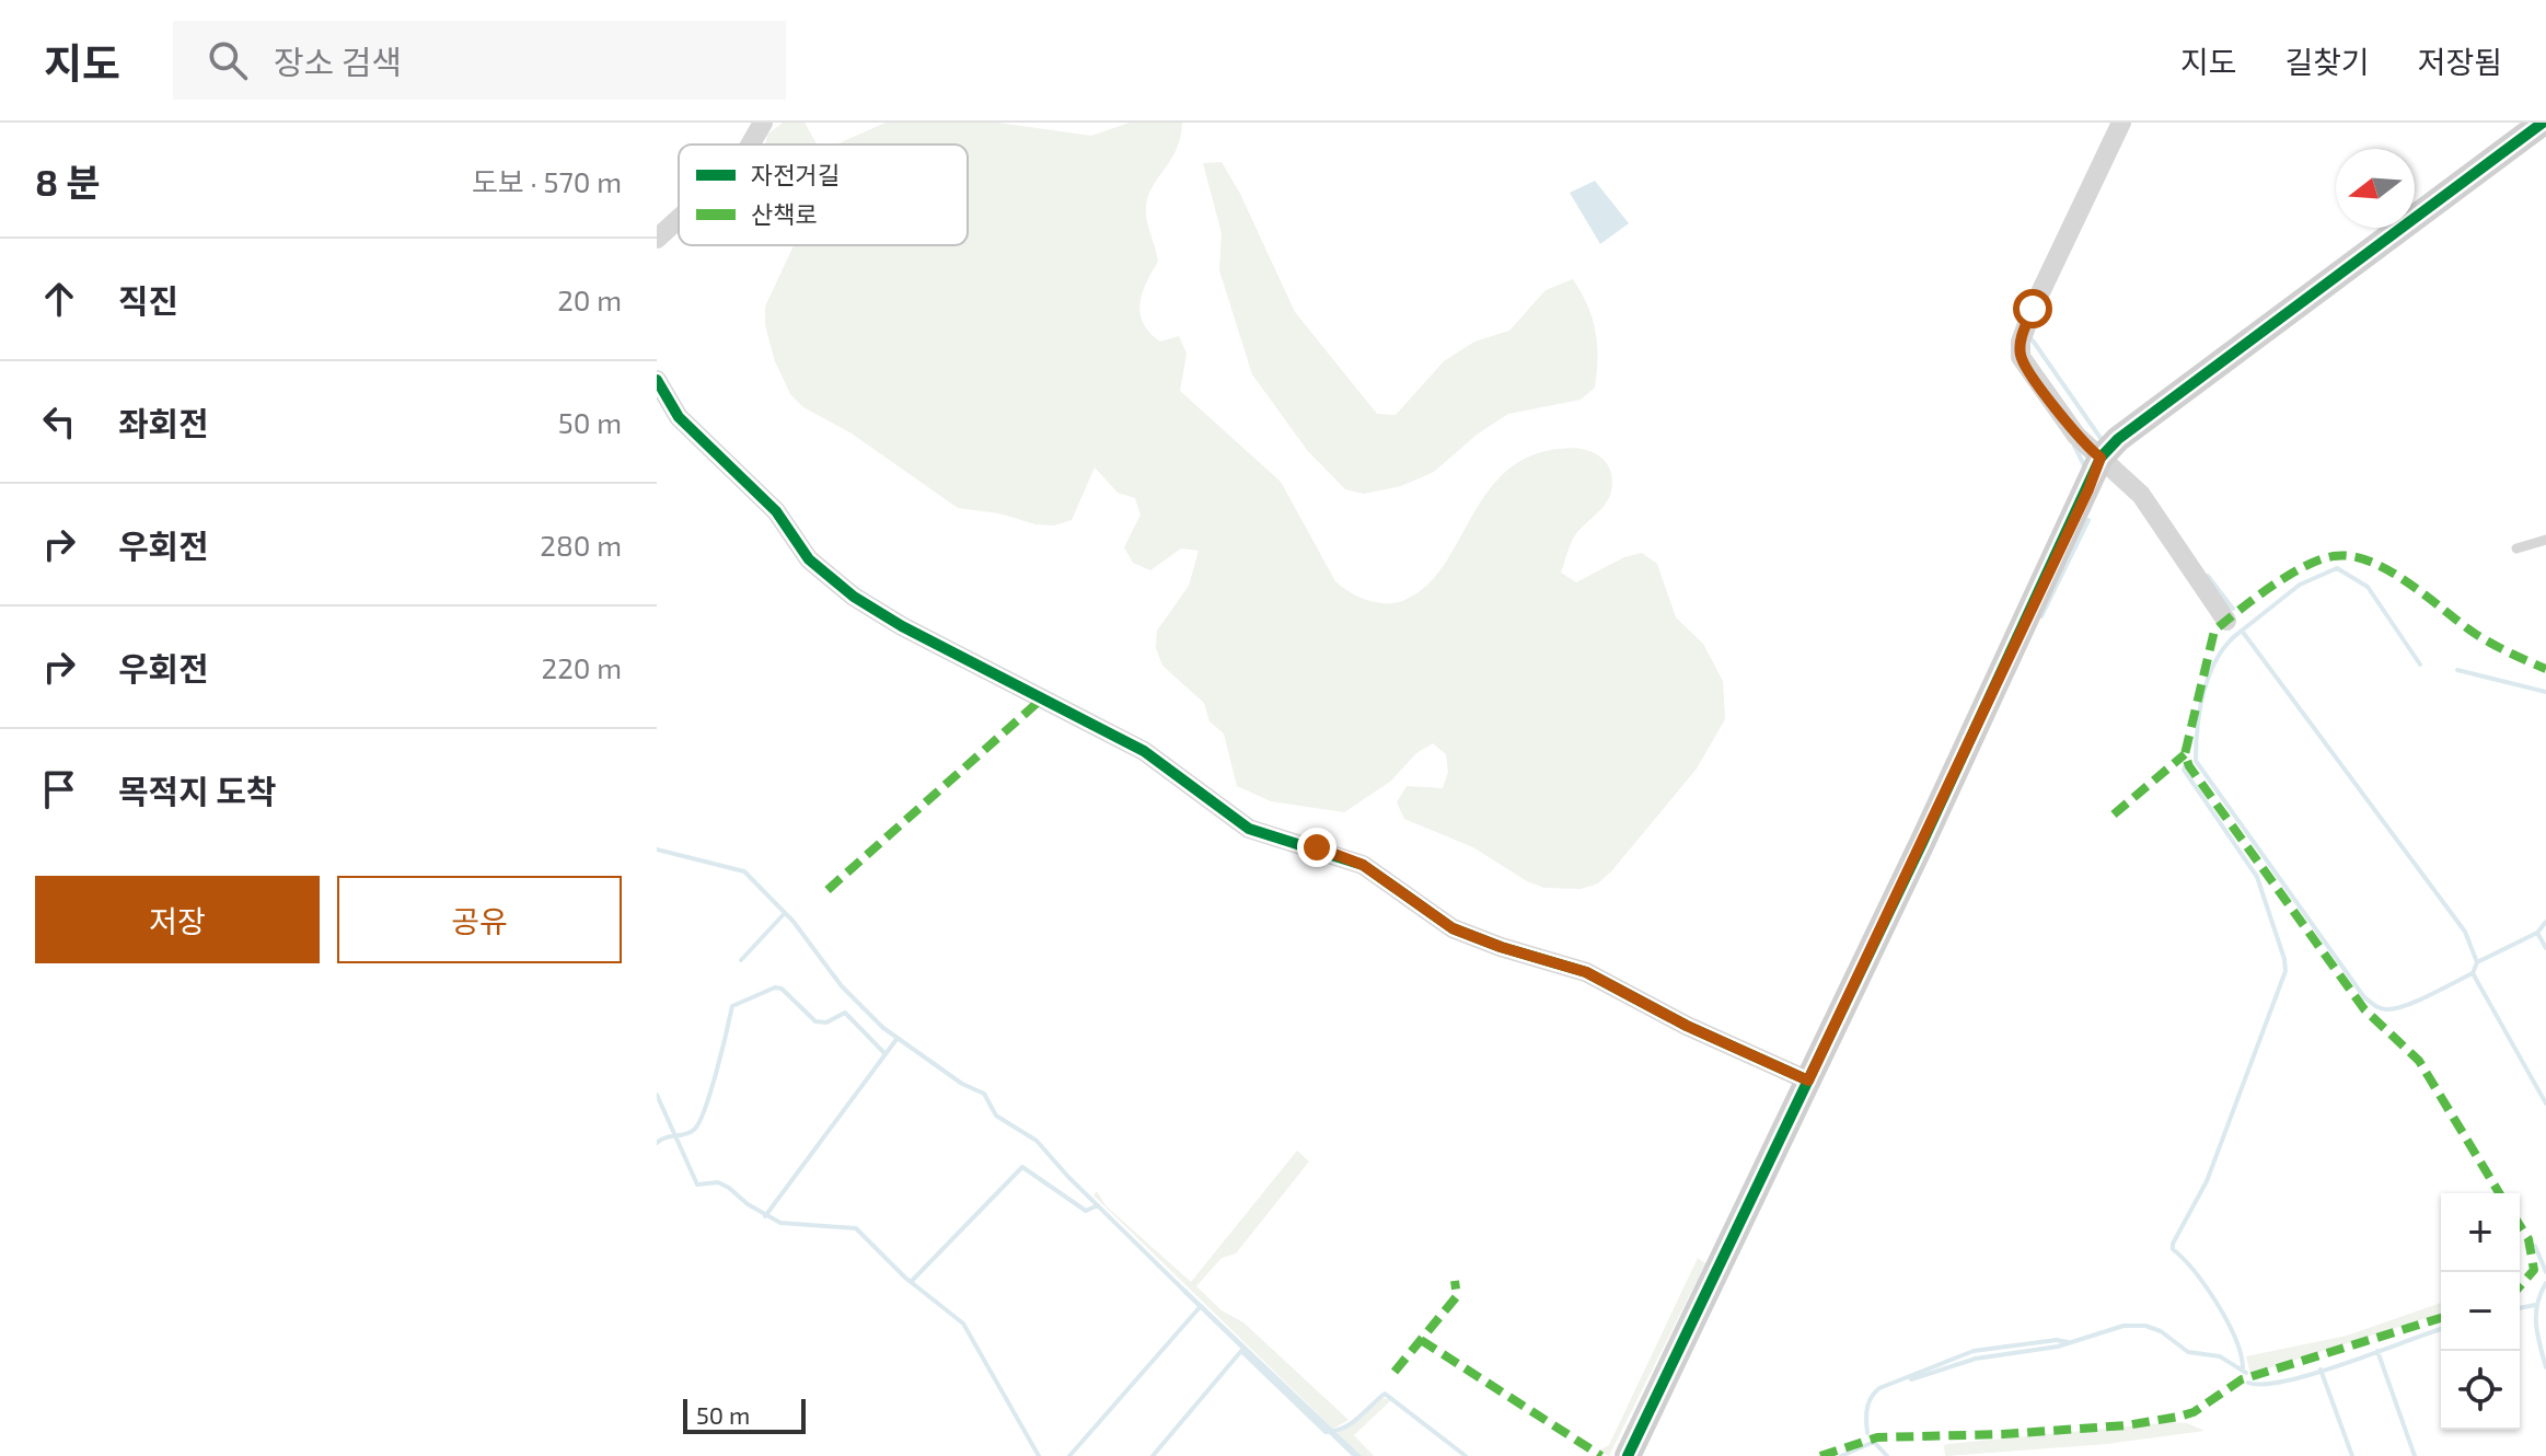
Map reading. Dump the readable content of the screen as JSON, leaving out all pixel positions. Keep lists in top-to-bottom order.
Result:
{
  "legend": ["자전거길", "산책로"],
  "scale_bar": "50 m",
  "north": "left",
  "page": {
    "header": "지도",
    "search": "장소 검색",
    "nav": ["지도", "길찾기", "저장됨"],
    "heading": ["8 분", "도보 · 570 m"],
    "list": [
      ["직진", "20 m"],
      ["좌회전", "50 m"],
      ["우회전", "280 m"],
      ["우회전", "220 m"],
      "목적지 도착"
    ],
    "buttons": ["저장", "공유"],
    "map_buttons": ["+", "−"],
    "scale": "50 m"
  }
}
